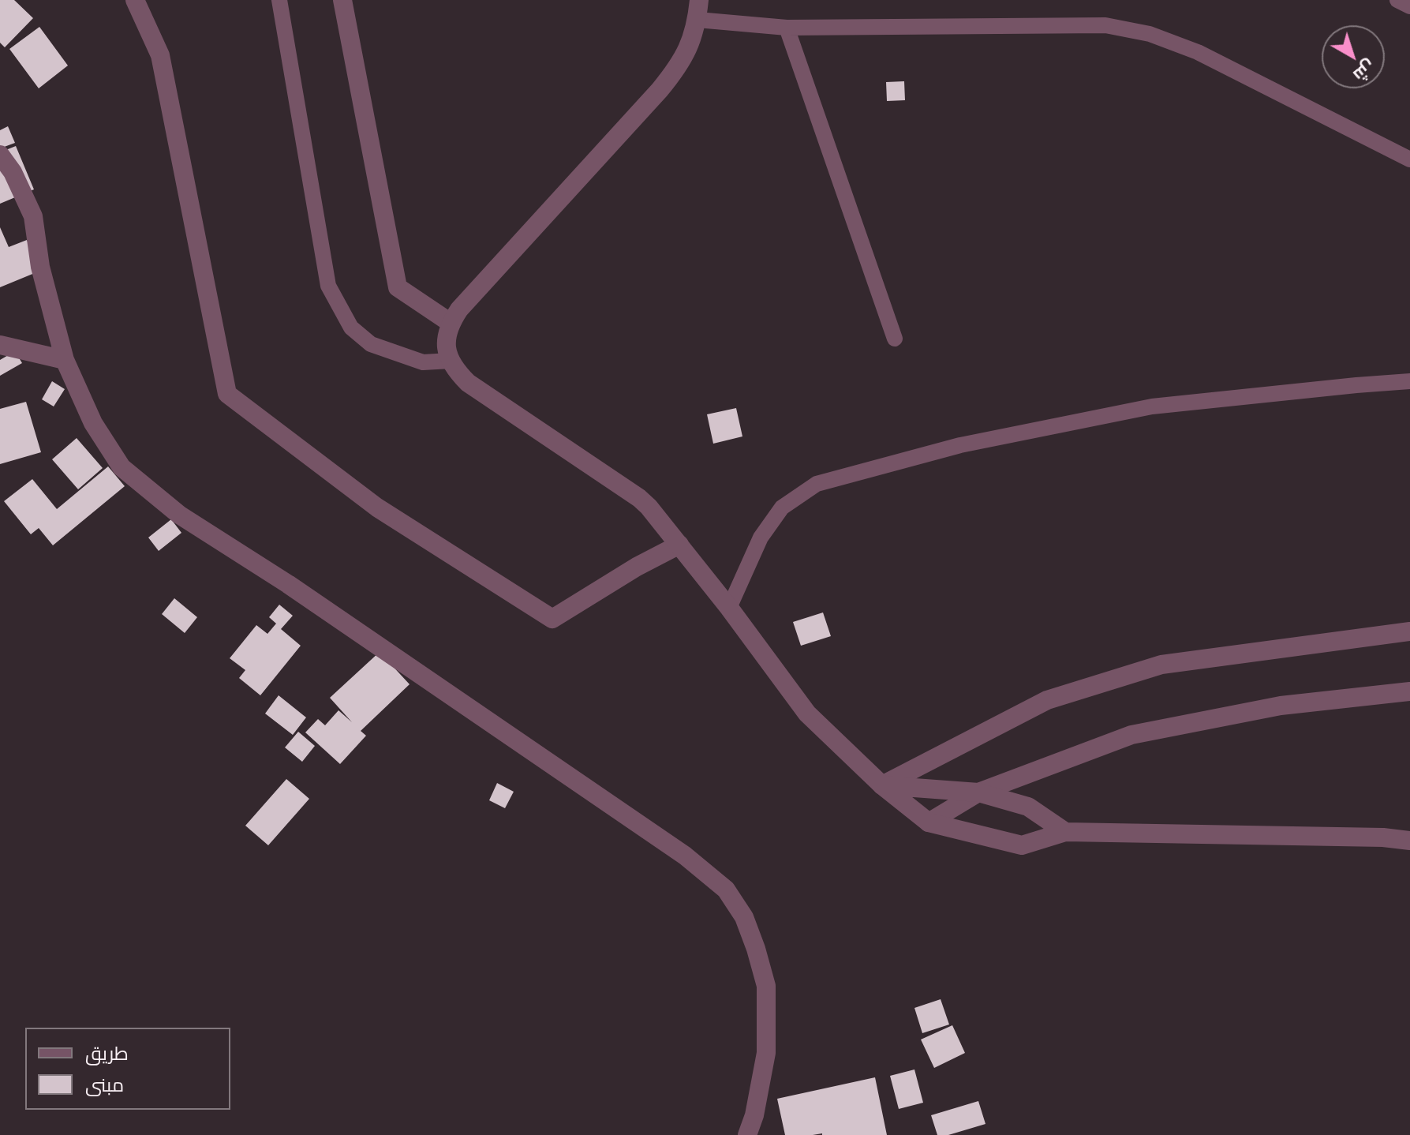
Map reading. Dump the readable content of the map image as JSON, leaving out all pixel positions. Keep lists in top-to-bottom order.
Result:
{
  "legend": ["طريق", "مبنى"],
  "north": "bottom right"
}
